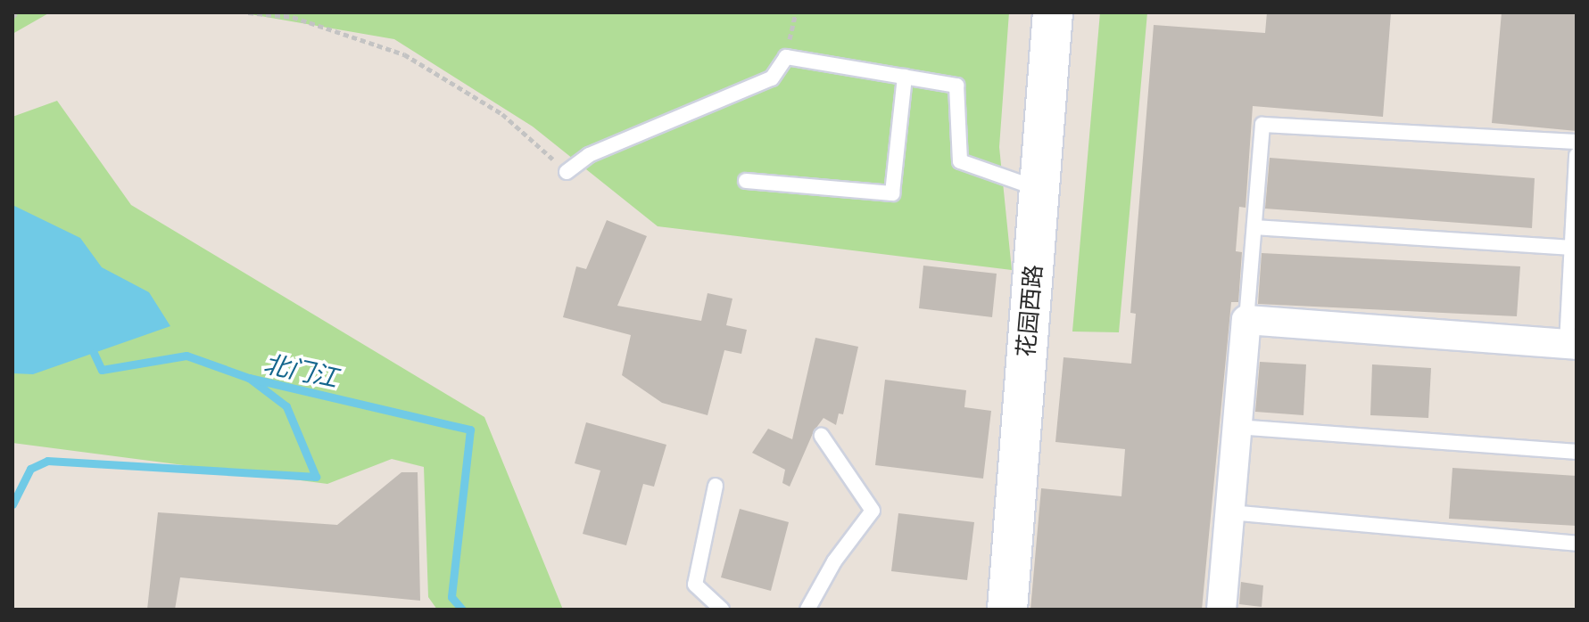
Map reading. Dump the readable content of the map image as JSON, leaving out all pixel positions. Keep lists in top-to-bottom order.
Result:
{
  "streets": {
    "street": ["花园西路"]
  },
  "water": ["北门江"]
}
